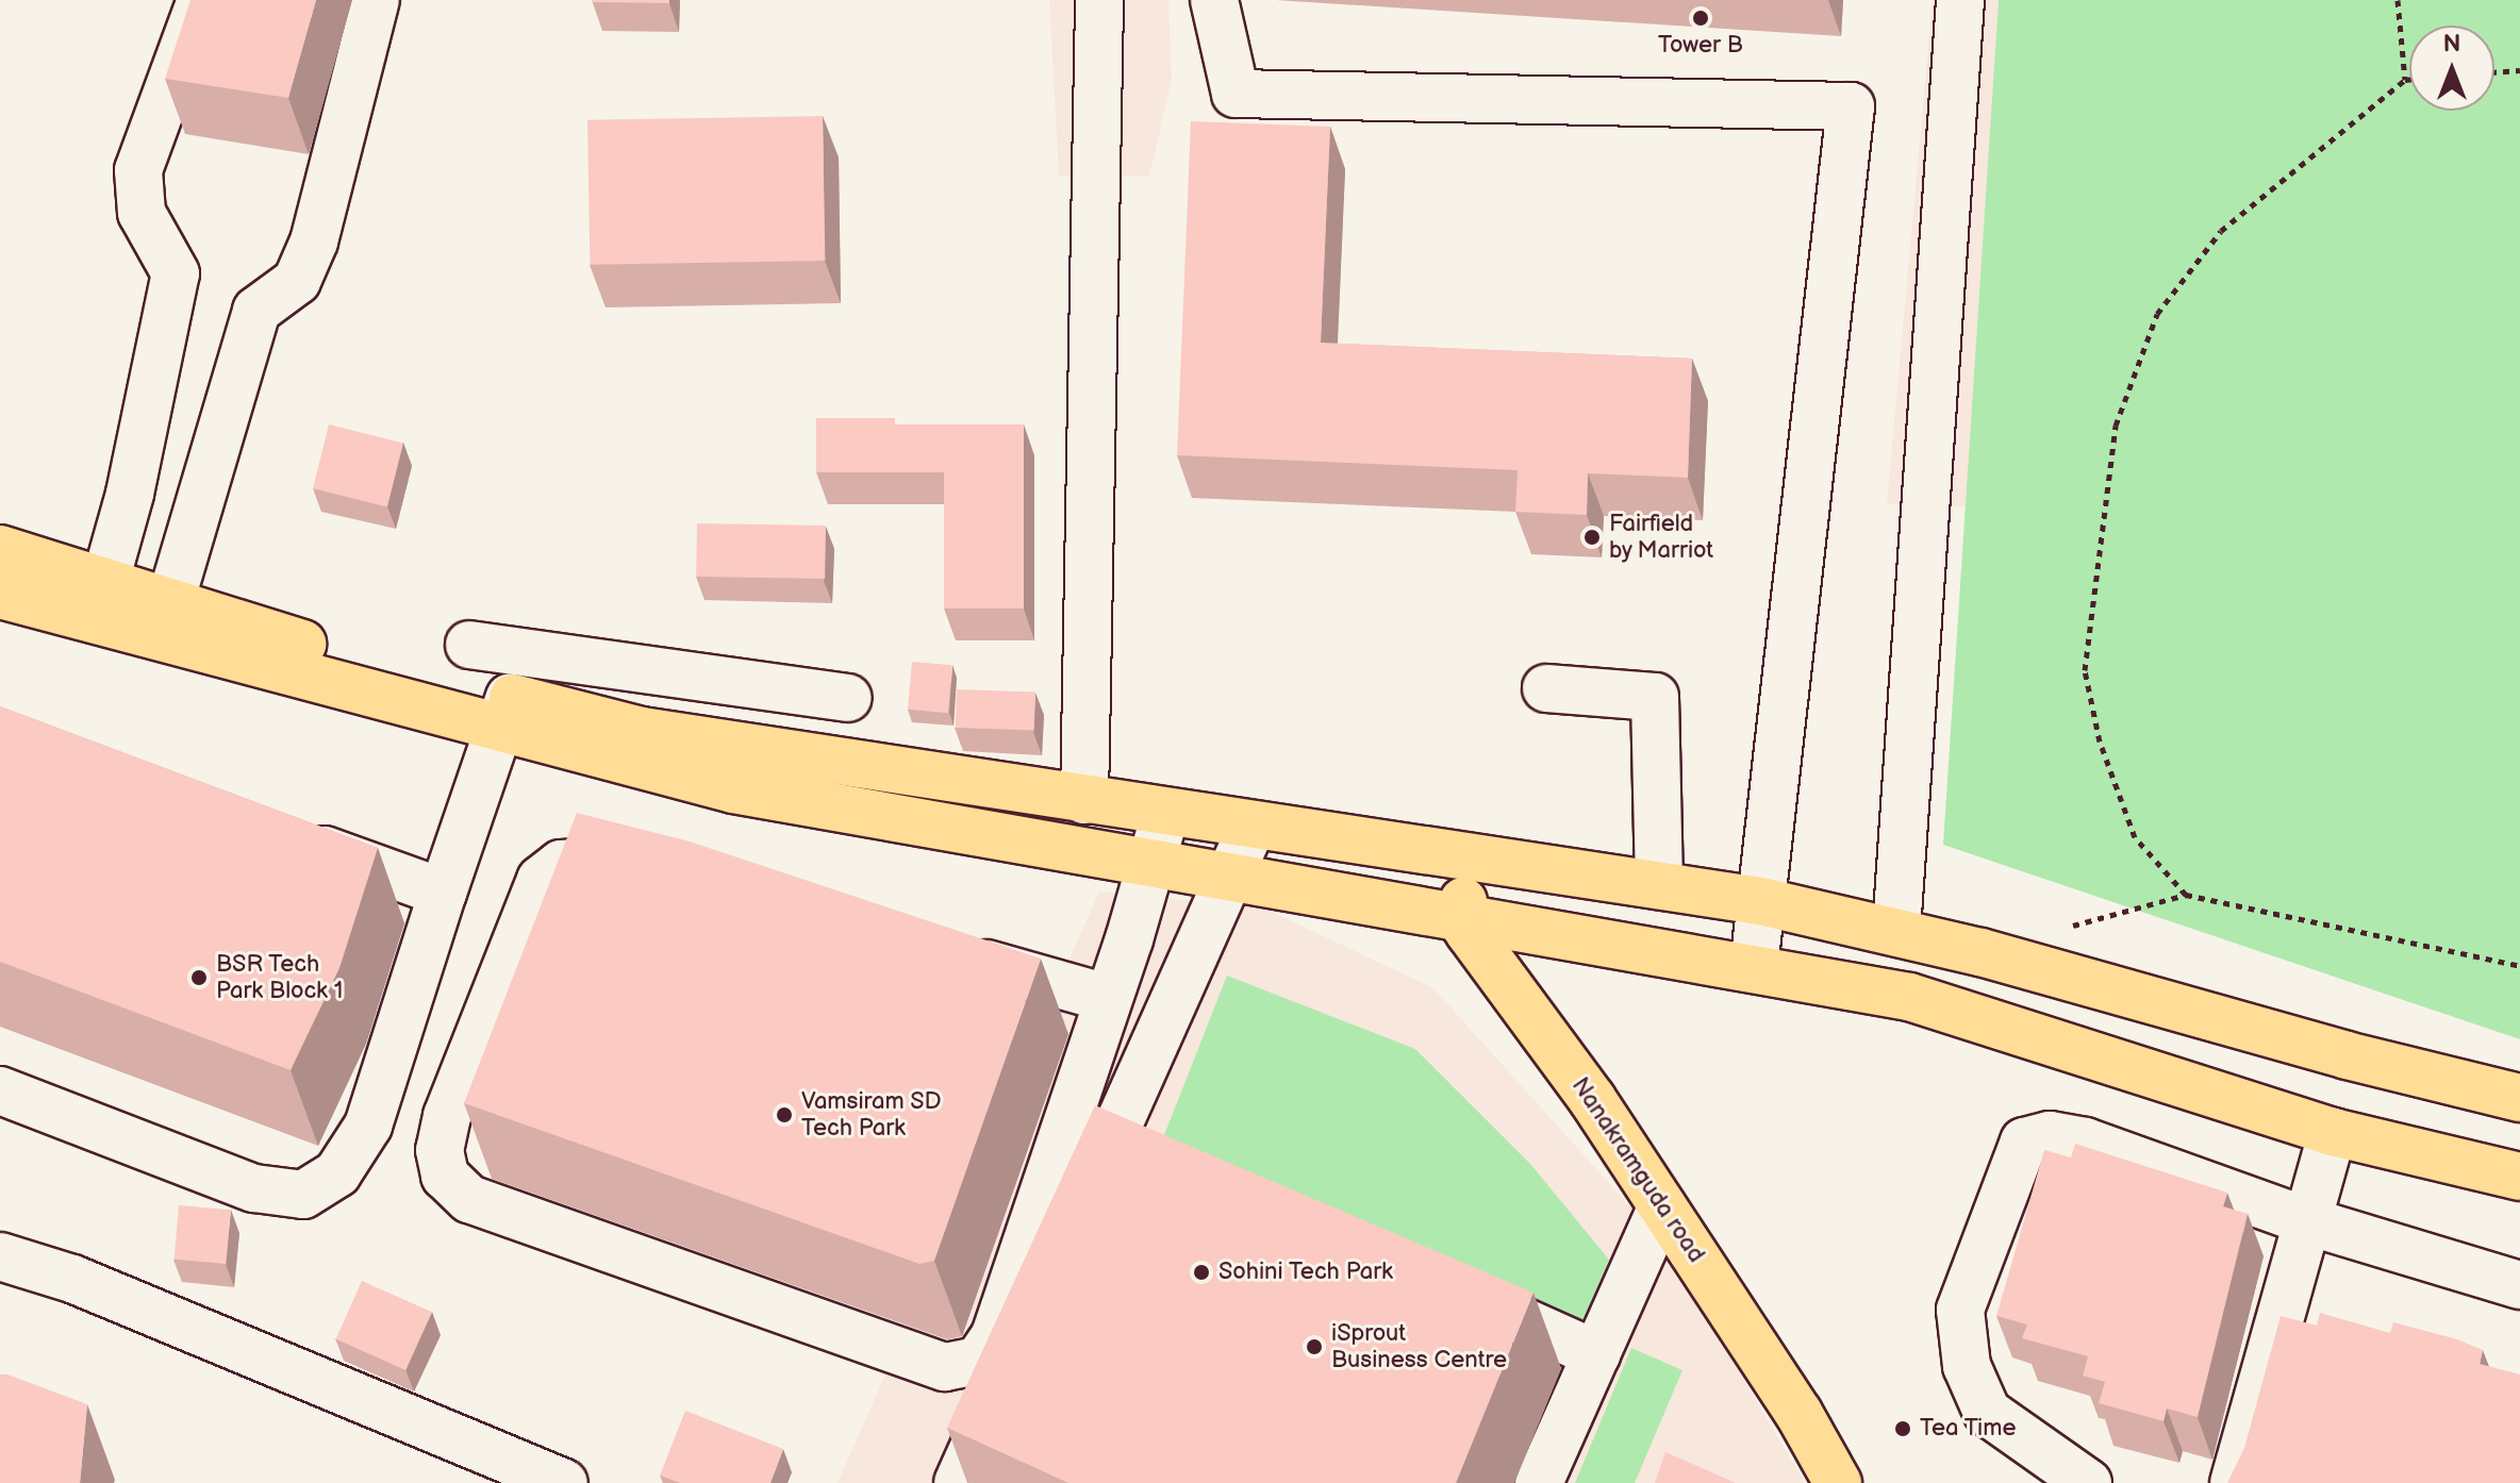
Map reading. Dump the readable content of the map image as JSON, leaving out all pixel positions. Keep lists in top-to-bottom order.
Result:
{
  "streets": {
    "main road": ["Nanakramguda road"]
  },
  "places": [
    "Tower B",
    "Fairfield by Marriot",
    "BSR Tech Park Block 1",
    "Vamsiram SD Tech Park",
    "Sohini Tech Park",
    "iSprout Business Centre",
    "Tea Time"
  ],
  "north": "top"
}
